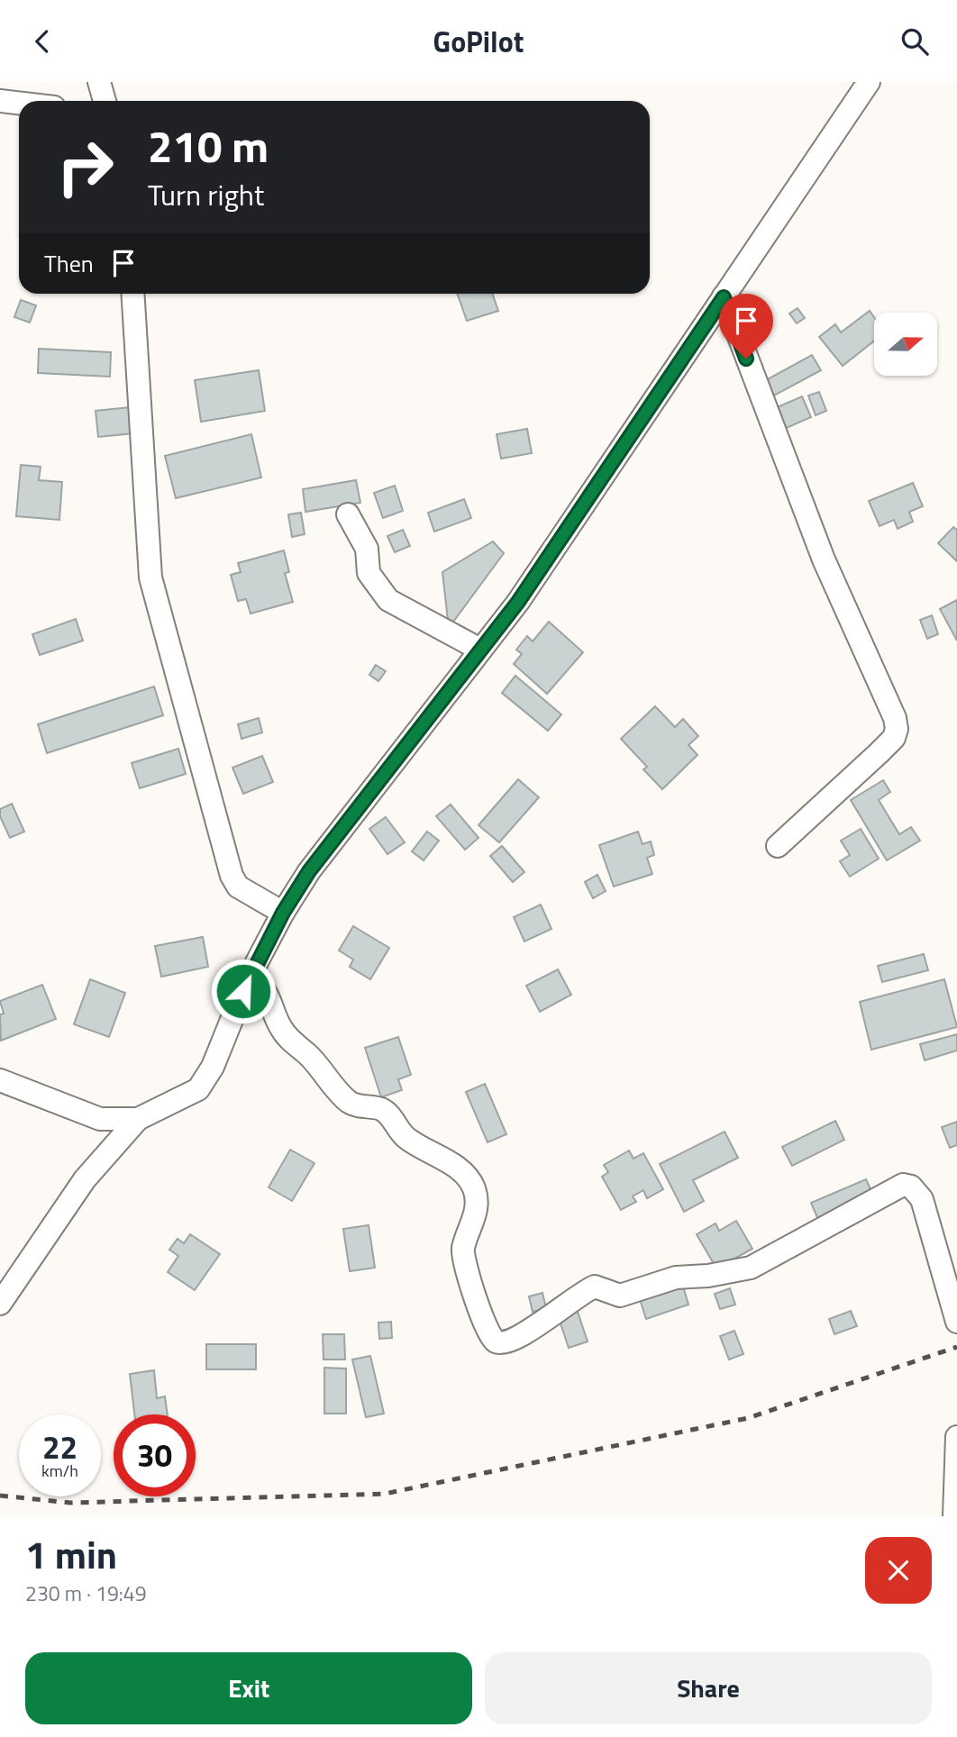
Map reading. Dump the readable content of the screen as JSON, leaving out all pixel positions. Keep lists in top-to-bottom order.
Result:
{
  "north": "right",
  "page": {
    "header": "GoPilot",
    "turn": ["210 m", "Turn right"],
    "then": "Then",
    "speed": "22 km/h",
    "limit": "30",
    "heading": ["1 min", "230 m · 19:49"],
    "buttons": ["Exit", "Share"]
  }
}
